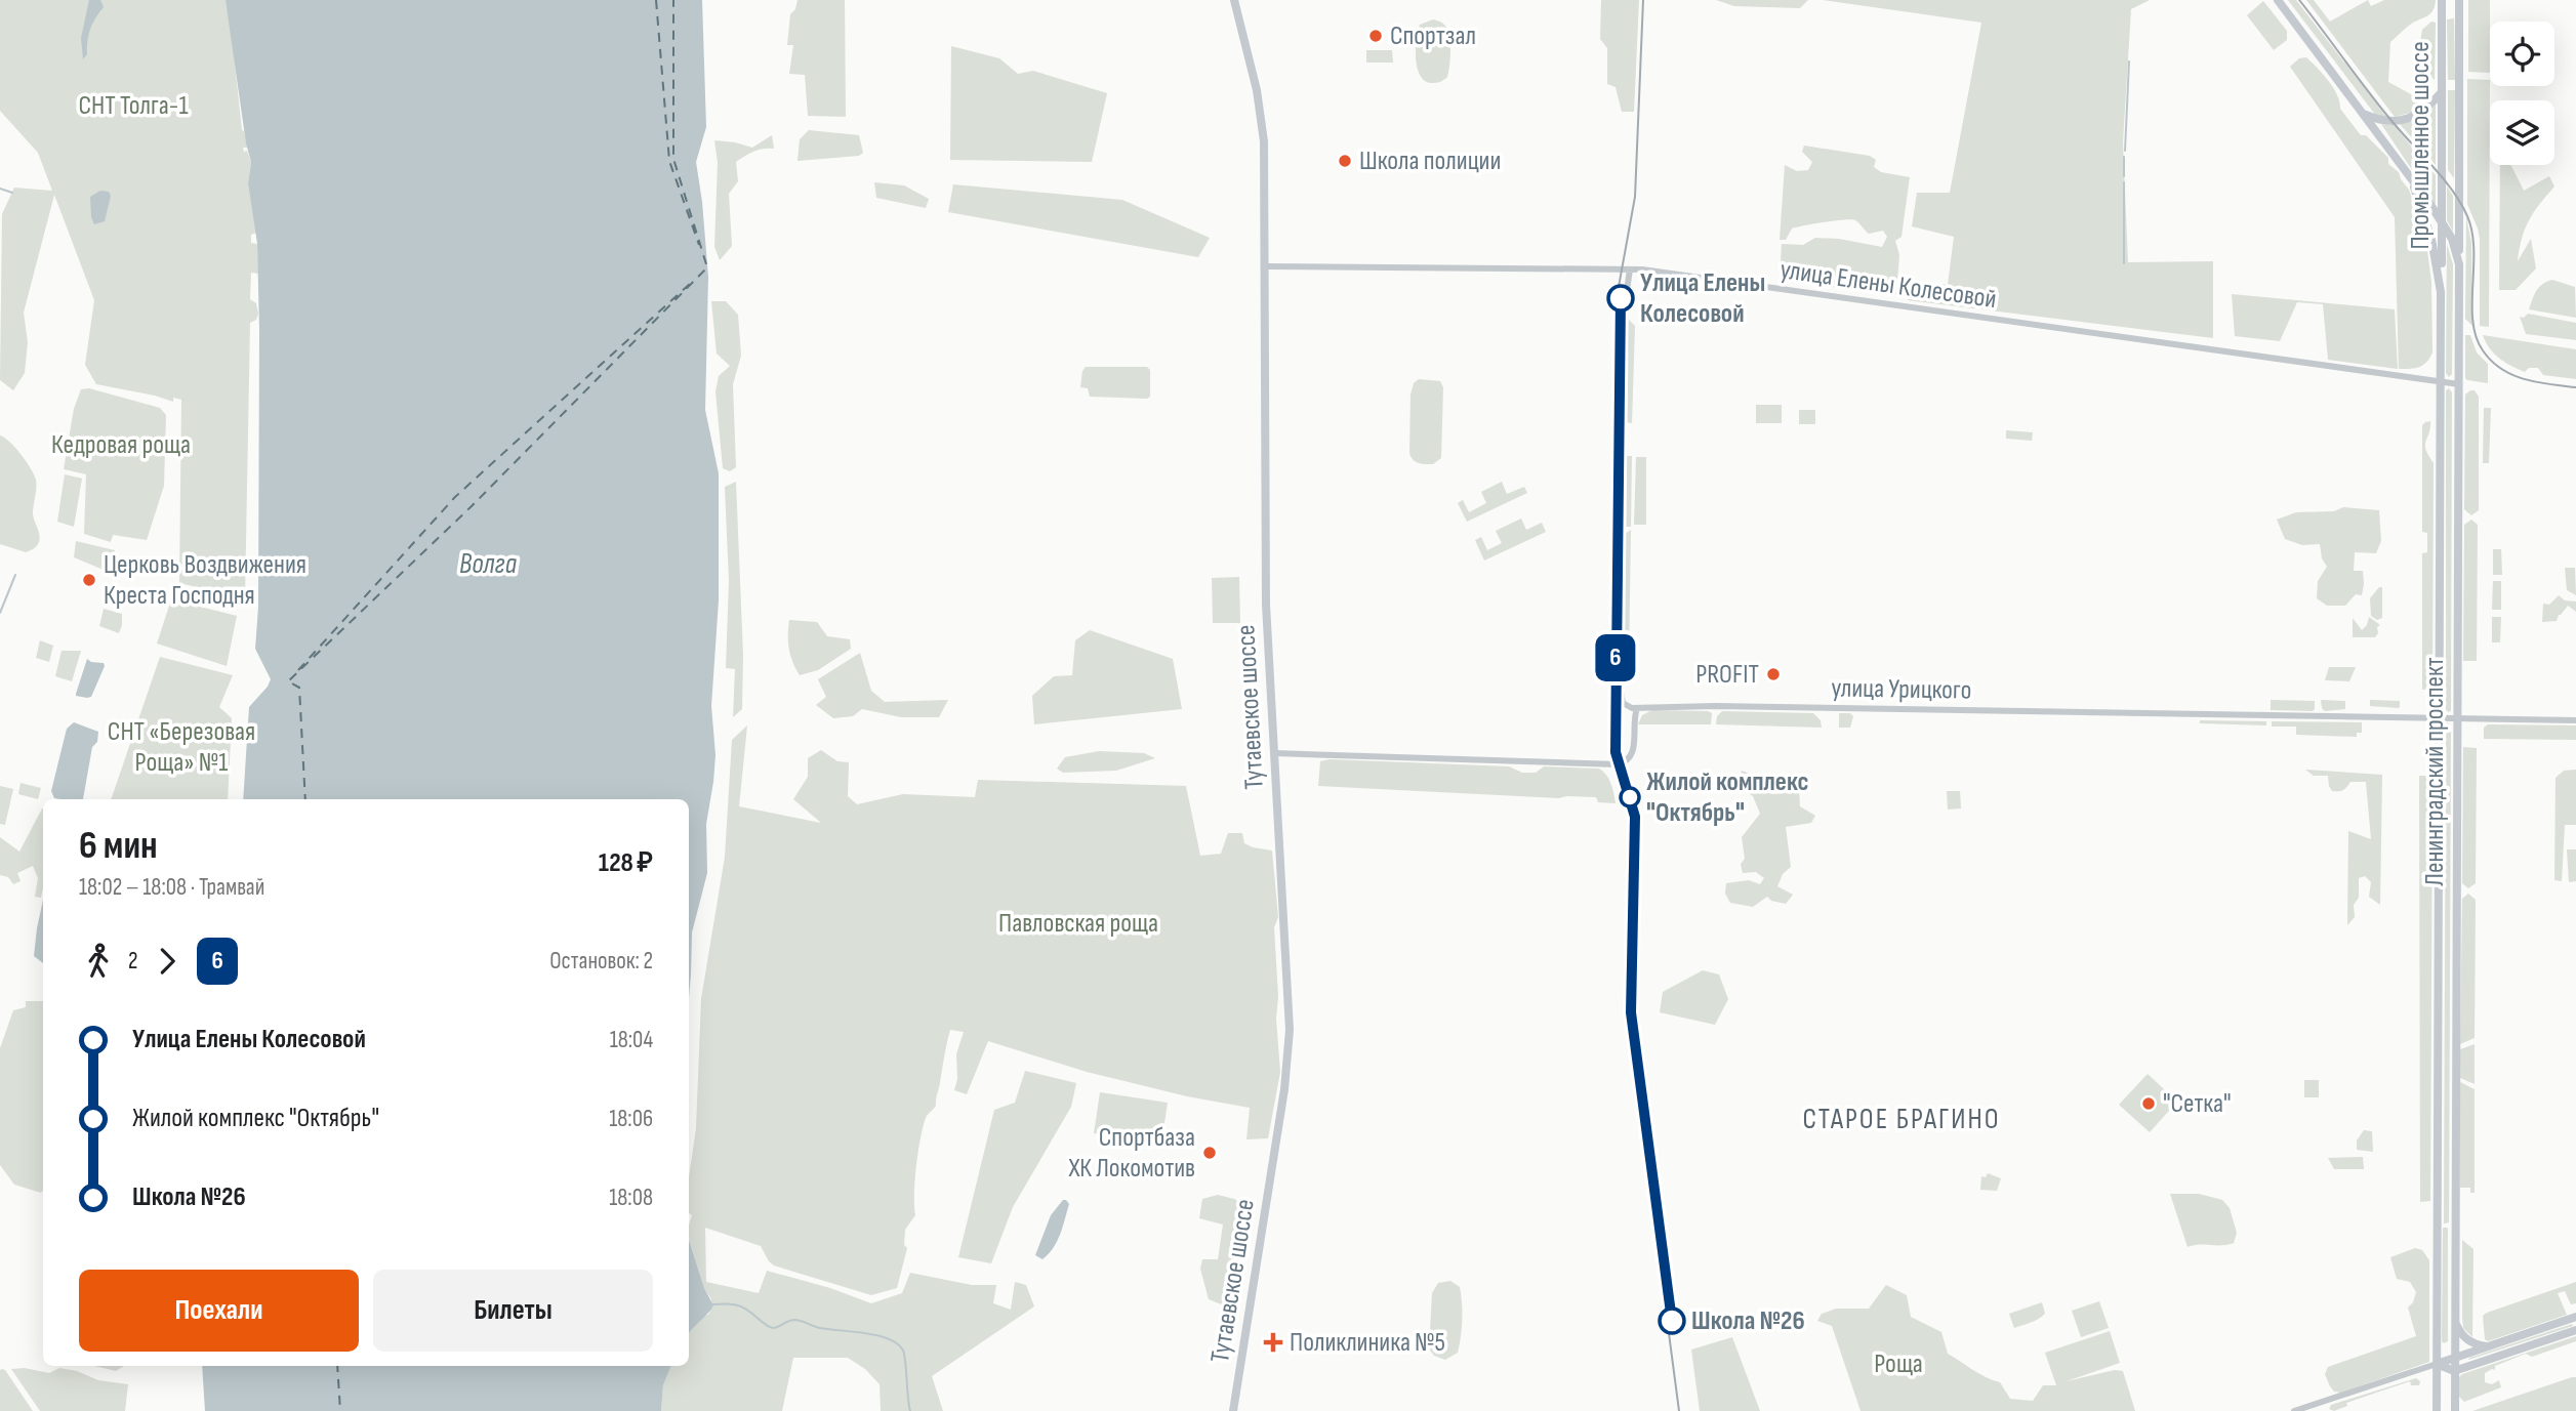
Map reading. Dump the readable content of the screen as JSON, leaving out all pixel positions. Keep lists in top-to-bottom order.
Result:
{
  "streets": {
    "main road": ["Промышленное шоссе", "Тутаевское шоссе", "Ленинградский проспект"],
    "street": ["улица Елены Колесовой", "улица Урицкого"]
  },
  "crossings": [
    ["Промышленное шоссе", "Ленинградский проспект"],
    ["улица Елены Колесовой", "Тутаевское шоссе"],
    ["улица Елены Колесовой", "Ленинградский проспект"],
    ["улица Урицкого", "Ленинградский проспект"]
  ],
  "districts": ["СТАРОЕ БРАГИНО"],
  "water": ["Волга"],
  "parks": [
    "СНТ Толга-1",
    "Кедровая роща",
    "СНТ «Березовая Роща» №1",
    "Павловская роща",
    "Роща"
  ],
  "places": {
    "other": [
      "Спортзал",
      "Школа полиции",
      "Улица Елены Колесовой",
      "Церковь Воздвижения Креста Господня",
      "PROFIT",
      "Жилой комплекс \"Октябрь\"",
      "\"Сетка\"",
      "Спортбаза ХК Локомотив",
      "Школа №26"
    ],
    "health": ["Поликлиника №5"]
  },
  "lines": ["tram line 6"],
  "page": {
    "on_map": "6",
    "heading": ["6 мин", "18:02 – 18:08 · Трамвай", "128 ₽"],
    "legs": ["2", "6", "Остановок: 2"],
    "list": [
      {
        "name": "Улица Елены Колесовой",
        "value": "18:04"
      },
      {
        "name": "Жилой комплекс \"Октябрь\"",
        "value": "18:06"
      },
      {
        "name": "Школа №26",
        "value": "18:08"
      }
    ],
    "buttons": ["Поехали", "Билеты"]
  }
}
